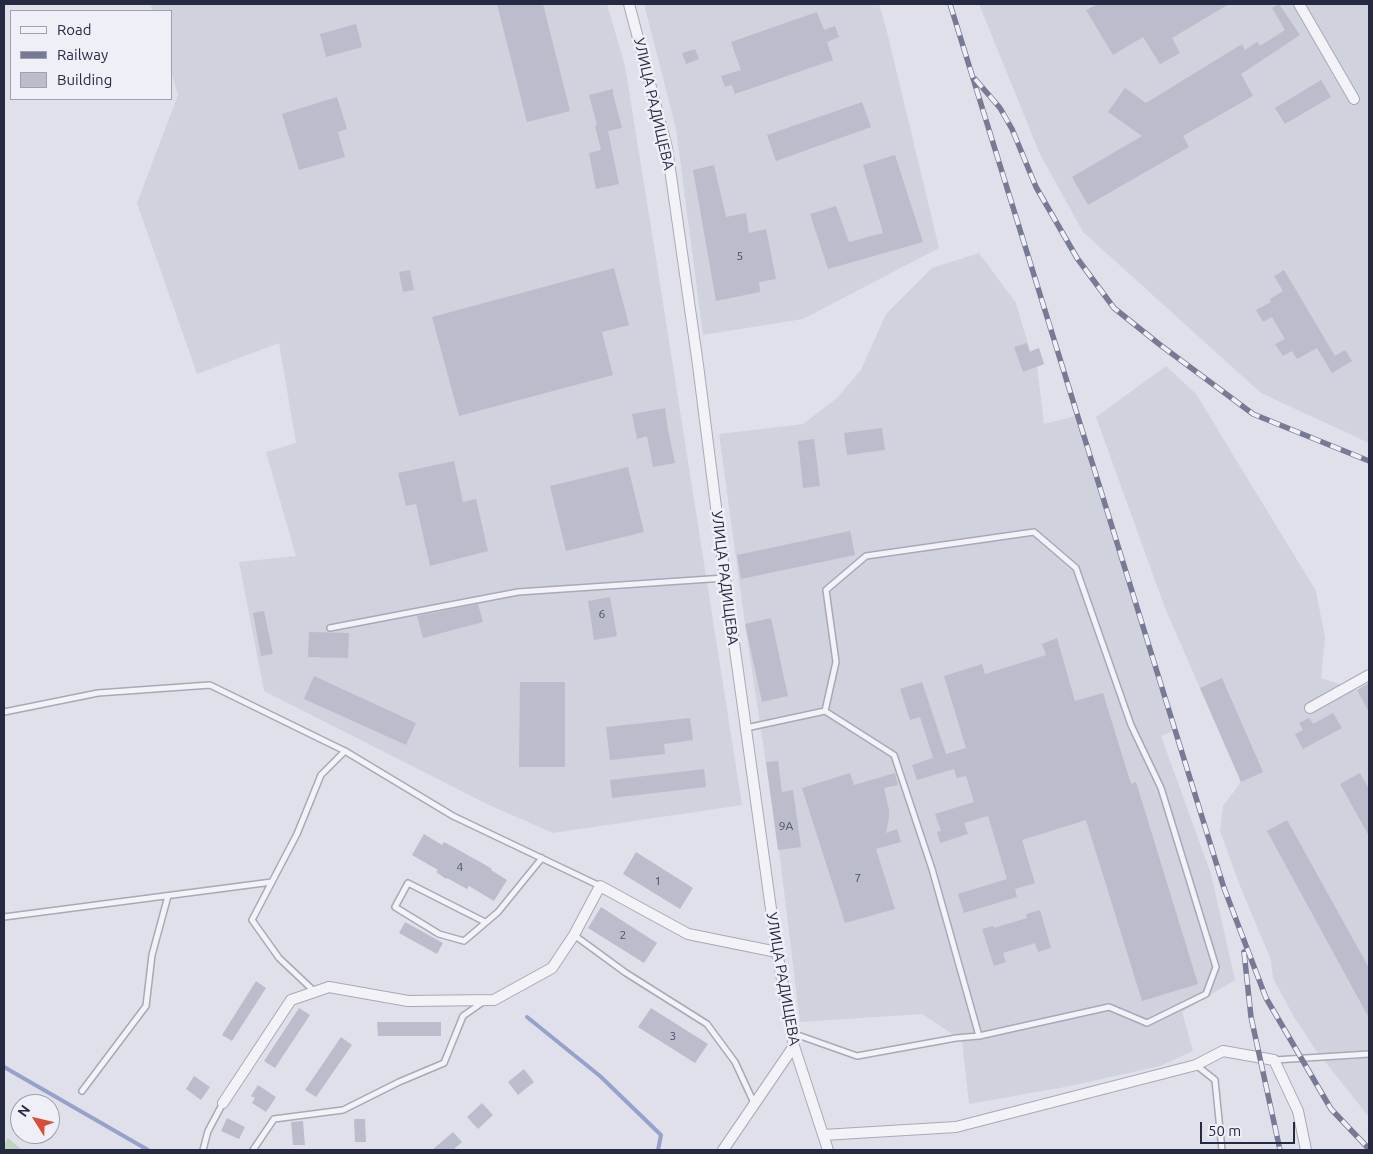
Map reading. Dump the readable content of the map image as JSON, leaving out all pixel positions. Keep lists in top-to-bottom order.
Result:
{
  "streets": {
    "street": ["УЛИЦА РАДИЩЕВА"]
  },
  "house_numbers": [
    "5",
    "6",
    "9А",
    "4",
    "7",
    "1",
    "2",
    "3"
  ],
  "legend": ["Road", "Railway", "Building"],
  "scale_bar": "50 m",
  "north": "top left"
}
